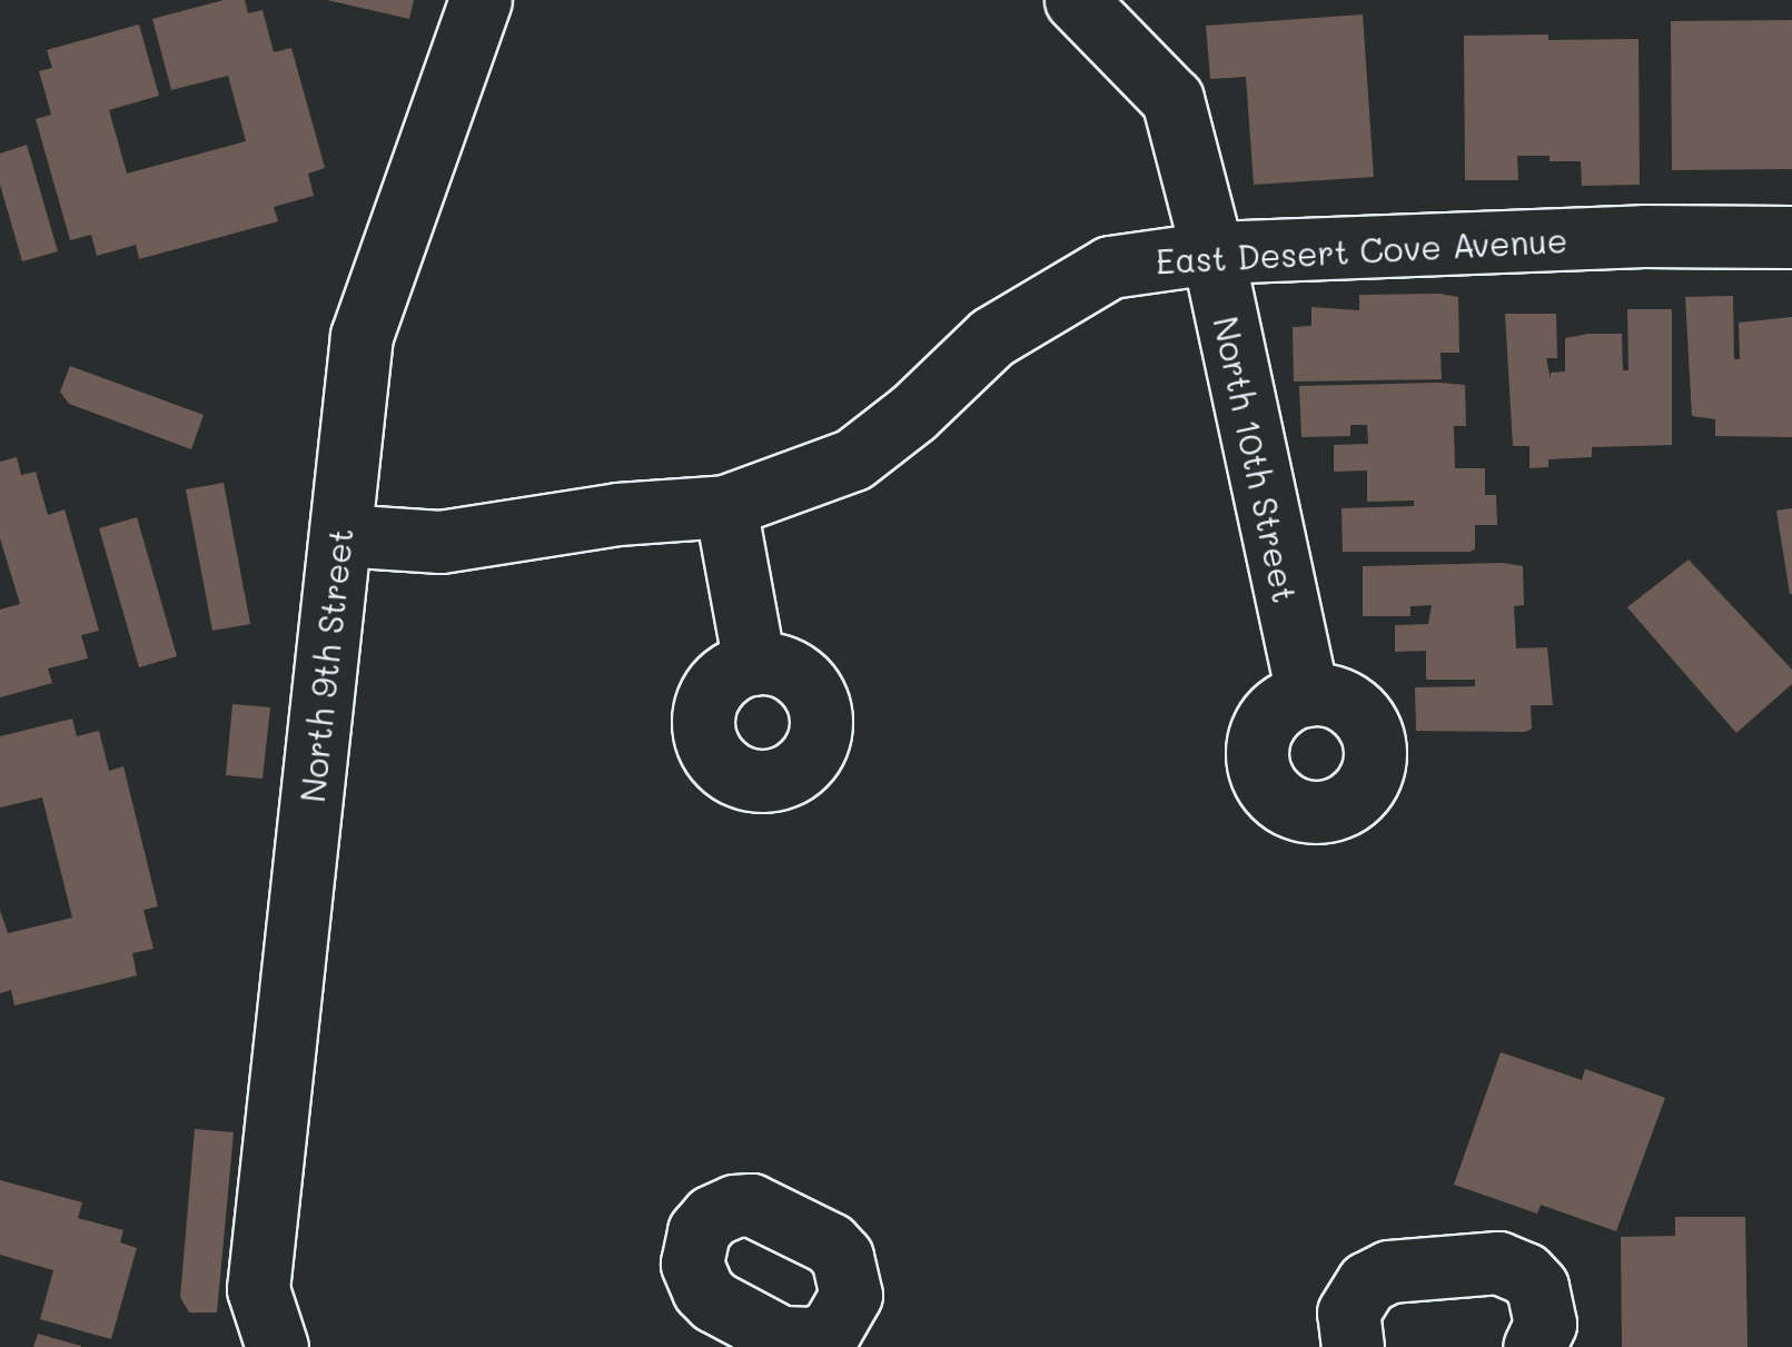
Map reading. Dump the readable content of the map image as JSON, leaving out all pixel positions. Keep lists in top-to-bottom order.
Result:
{
  "streets": {
    "street": ["East Desert Cove Avenue", "North 10th Street", "North 9th Street"]
  },
  "crossings": [
    ["East Desert Cove Avenue", "North 10th Street"],
    ["East Desert Cove Avenue", "North 9th Street"]
  ]
}
